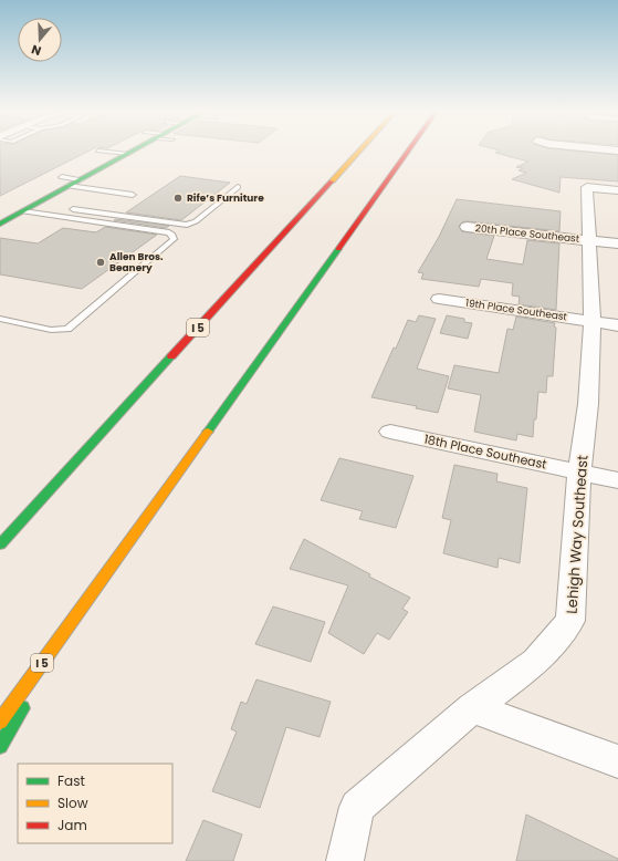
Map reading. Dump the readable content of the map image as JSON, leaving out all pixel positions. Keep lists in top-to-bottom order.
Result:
{
  "streets": {
    "main road": ["I 5"],
    "street": [
      "20th Place Southeast",
      "19th Place Southeast",
      "18th Place Southeast",
      "Lehigh Way Southeast"
    ]
  },
  "crossings": [
    ["20th Place Southeast", "Lehigh Way Southeast"],
    ["19th Place Southeast", "Lehigh Way Southeast"],
    ["18th Place Southeast", "Lehigh Way Southeast"]
  ],
  "places": ["Rife’s Furniture", "Allen Bros. Beanery"],
  "legend": ["Fast", "Slow", "Jam"],
  "north": "bottom"
}
